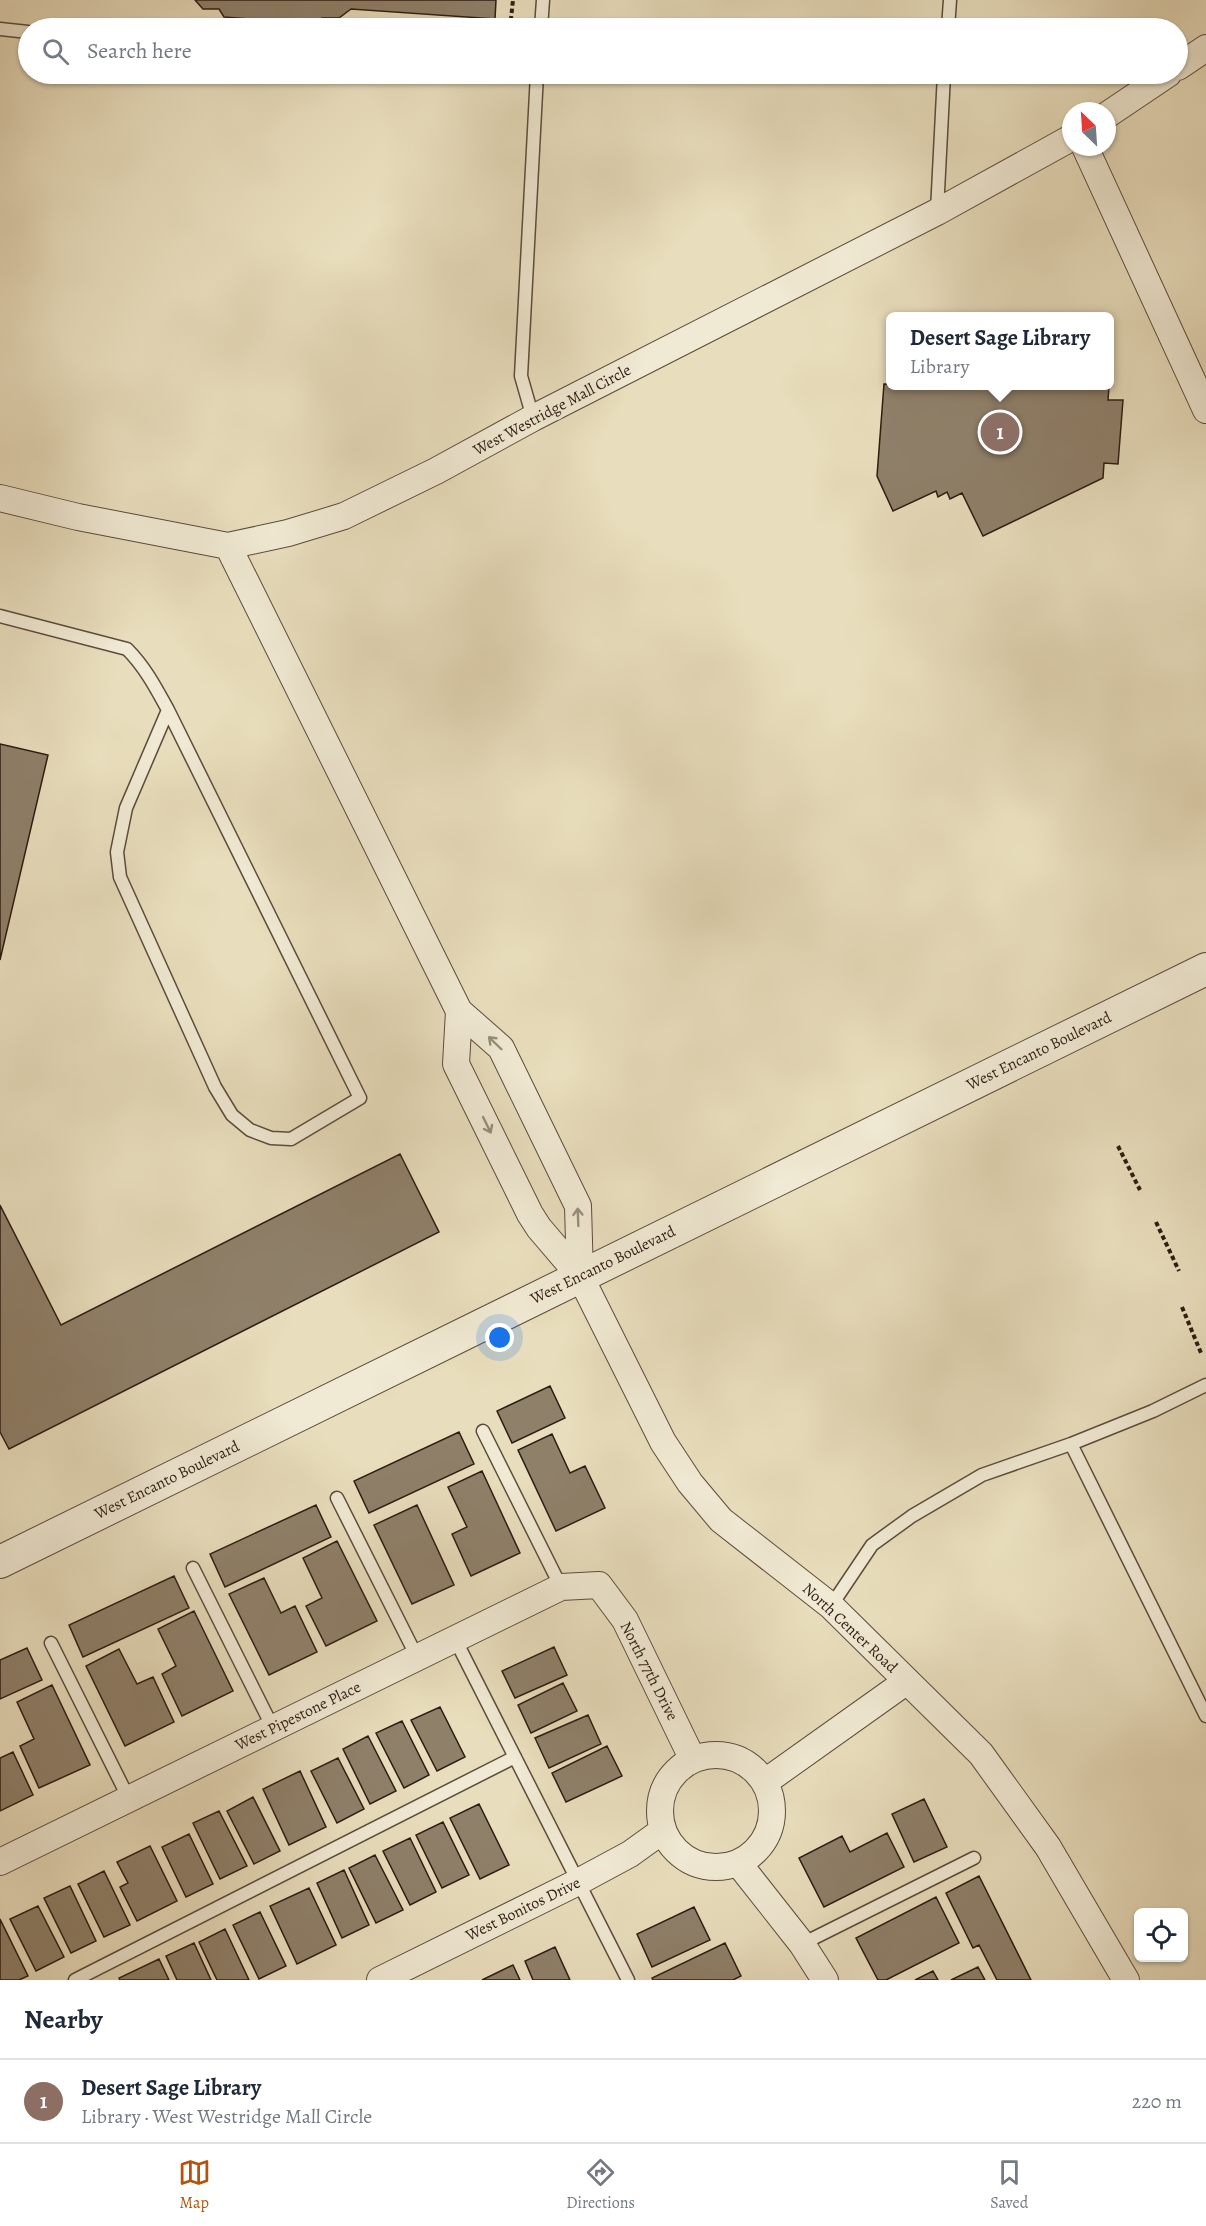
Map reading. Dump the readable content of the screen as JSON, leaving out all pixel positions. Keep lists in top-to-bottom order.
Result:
{
  "streets": {
    "street": [
      "West Westridge Mall Circle",
      "West Encanto Boulevard",
      "North Center Road",
      "North 77th Drive",
      "West Pipestone Place",
      "West Bonitos Drive"
    ]
  },
  "crossings": [
    ["West Encanto Boulevard", "North Center Road"],
    ["North 77th Drive", "West Pipestone Place"],
    ["North 77th Drive", "West Bonitos Drive"]
  ],
  "north": "top left",
  "page": {
    "search": "Search here",
    "popup": ["Desert Sage Library", "Library"],
    "pins": "1",
    "heading": "Nearby",
    "list": [
      {
        "mark": "1",
        "name": "Desert Sage Library",
        "note": "Library · West Westridge Mall Circle",
        "value": "220 m"
      }
    ],
    "nav": ["Map", "Directions", "Saved"]
  }
}
